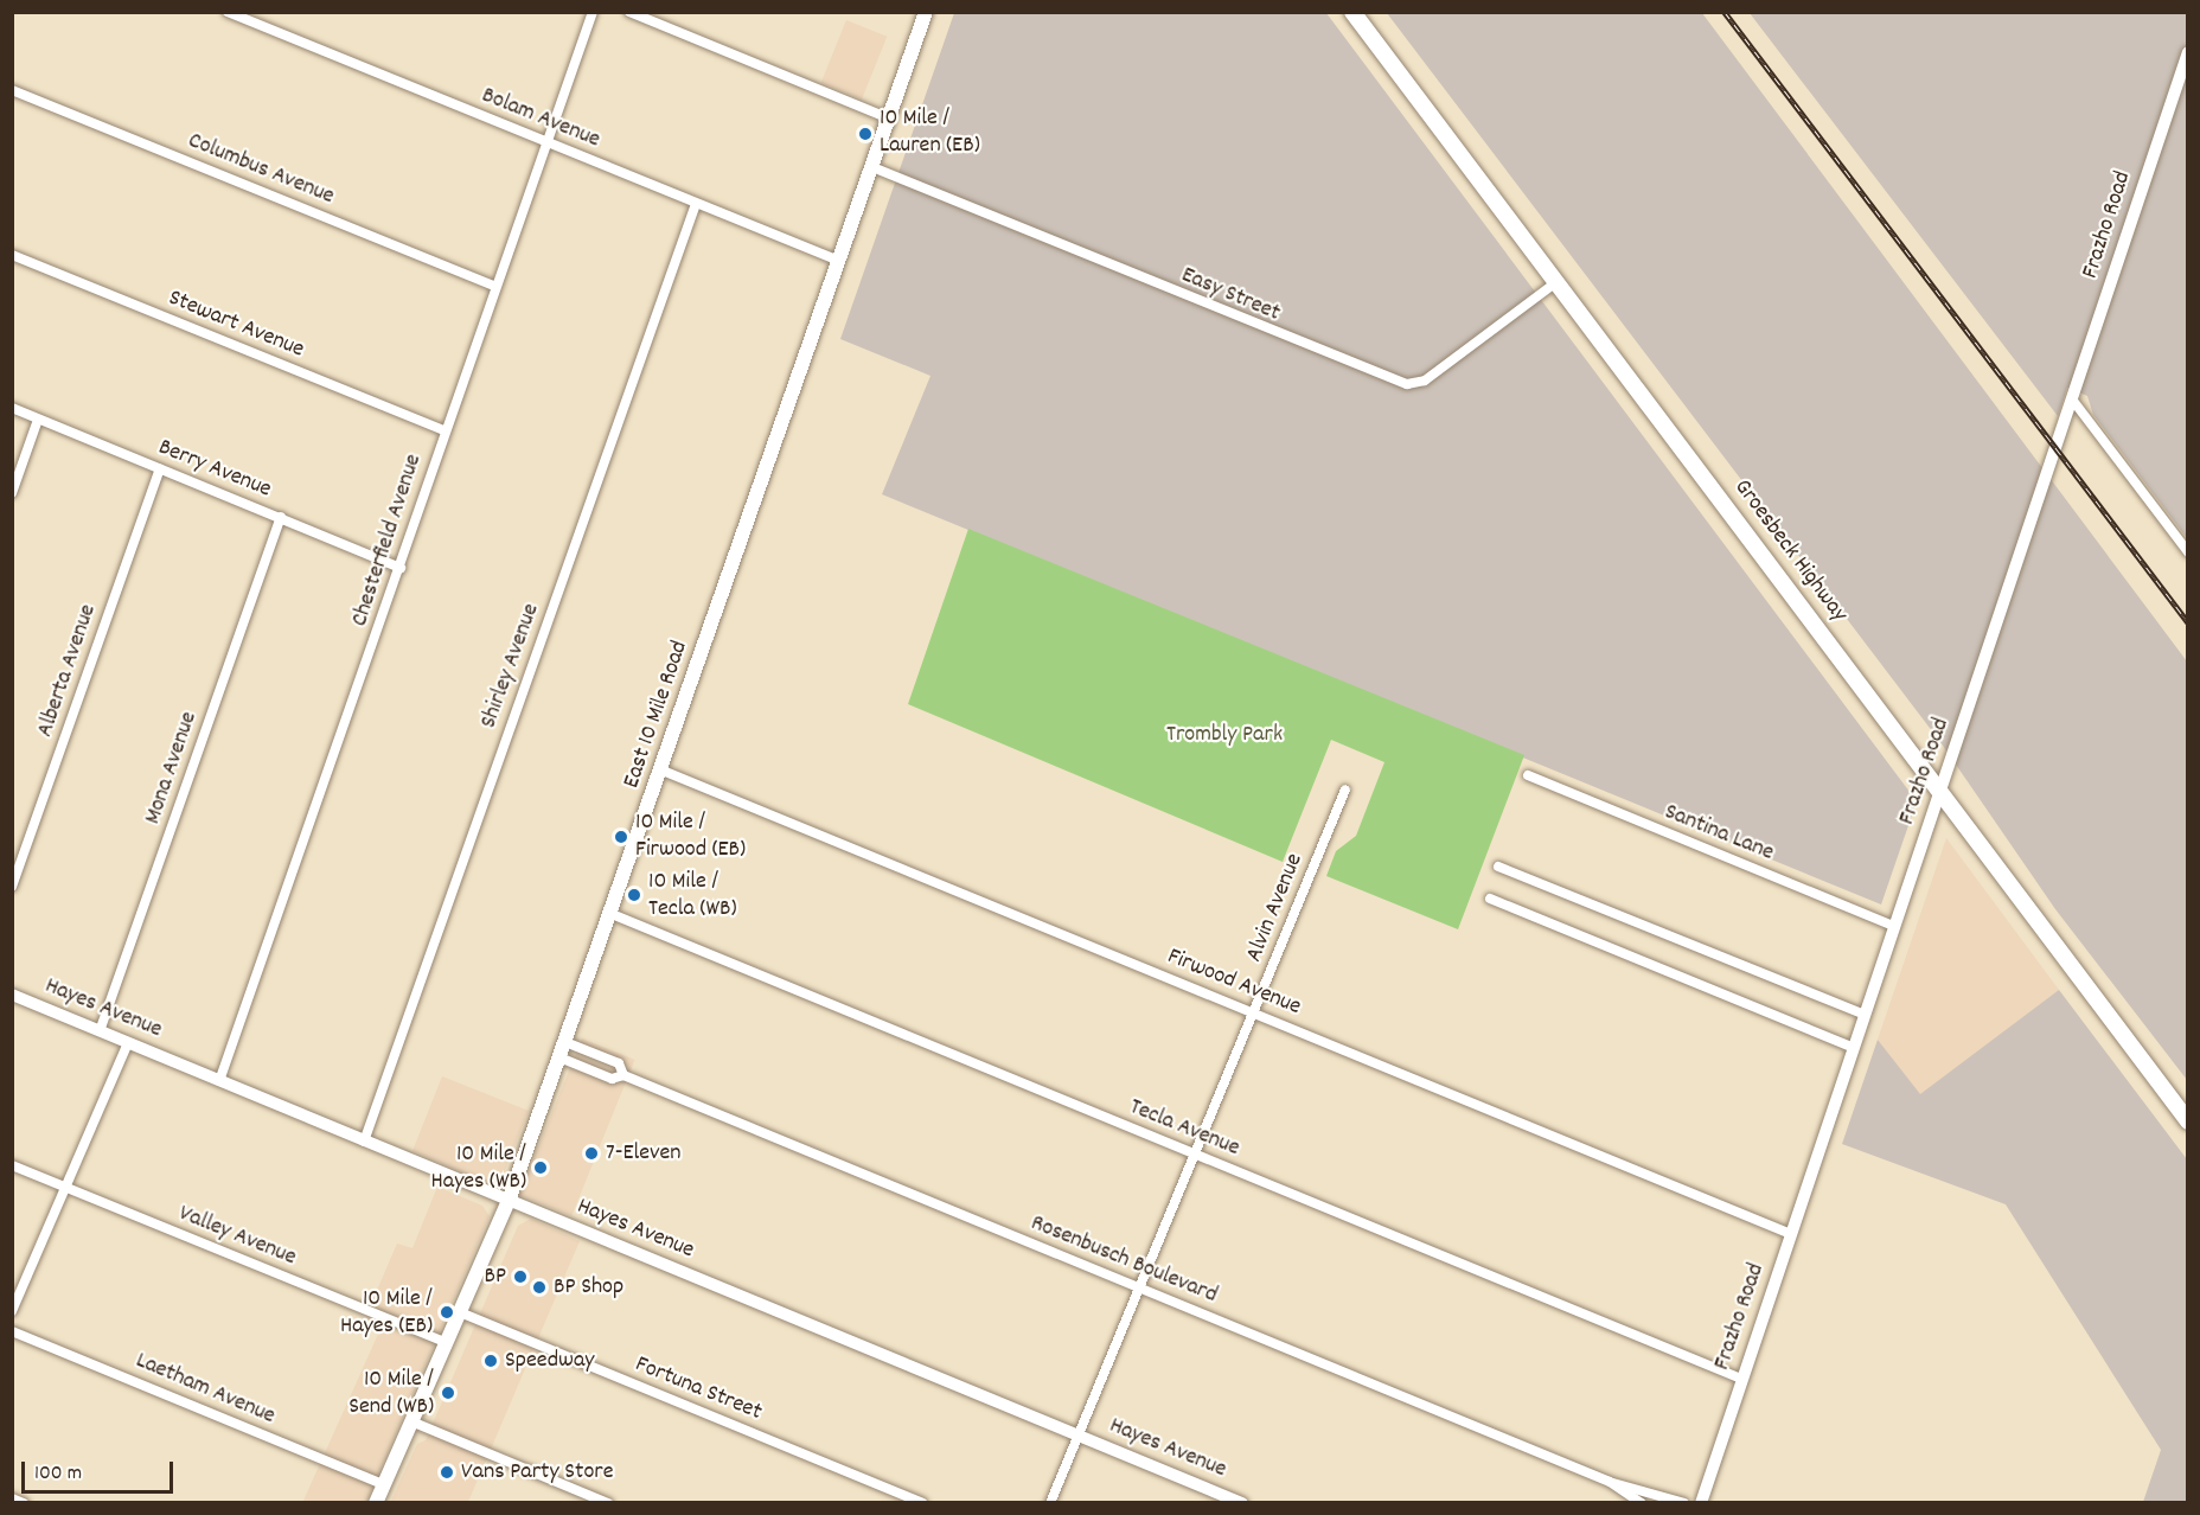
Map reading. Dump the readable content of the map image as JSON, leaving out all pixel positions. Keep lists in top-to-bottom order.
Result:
{
  "streets": {
    "main road": ["Groesbeck Highway", "East 10 Mile Road"],
    "street": [
      "Bolam Avenue",
      "Columbus Avenue",
      "Frazho Road",
      "Easy Street",
      "Stewart Avenue",
      "Berry Avenue",
      "Chesterfield Avenue",
      "Shirley Avenue",
      "Alberta Avenue",
      "Mona Avenue",
      "Santina Lane",
      "Alvin Avenue",
      "Firwood Avenue",
      "Hayes Avenue",
      "Tecla Avenue",
      "Valley Avenue",
      "Rosenbusch Boulevard",
      "Laetham Avenue",
      "Fortuna Street"
    ]
  },
  "crossings": [
    ["Bolam Avenue", "Chesterfield Avenue"],
    ["Bolam Avenue", "Shirley Avenue"],
    ["Bolam Avenue", "East 10 Mile Road"],
    ["Columbus Avenue", "Chesterfield Avenue"],
    ["Frazho Road", "Groesbeck Highway"],
    ["Frazho Road", "Santina Lane"],
    ["Frazho Road", "Firwood Avenue"],
    ["Frazho Road", "Tecla Avenue"],
    ["Easy Street", "Groesbeck Highway"],
    ["Easy Street", "East 10 Mile Road"],
    ["Stewart Avenue", "Chesterfield Avenue"],
    ["Berry Avenue", "Chesterfield Avenue"],
    ["Berry Avenue", "Alberta Avenue"],
    ["Berry Avenue", "Mona Avenue"],
    ["Chesterfield Avenue", "Hayes Avenue"],
    ["Shirley Avenue", "Hayes Avenue"],
    ["East 10 Mile Road", "Firwood Avenue"],
    ["East 10 Mile Road", "Hayes Avenue"],
    ["East 10 Mile Road", "Tecla Avenue"],
    ["East 10 Mile Road", "Valley Avenue"],
    ["East 10 Mile Road", "Rosenbusch Boulevard"],
    ["East 10 Mile Road", "Laetham Avenue"],
    ["East 10 Mile Road", "Fortuna Street"],
    ["Mona Avenue", "Hayes Avenue"],
    ["Alvin Avenue", "Firwood Avenue"],
    ["Alvin Avenue", "Hayes Avenue"],
    ["Alvin Avenue", "Tecla Avenue"],
    ["Alvin Avenue", "Rosenbusch Boulevard"]
  ],
  "parks": ["Trombly Park"],
  "places": [
    "10 Mile / Lauren (EB)",
    "10 Mile / Firwood (EB)",
    "10 Mile / Tecla (WB)",
    "7-Eleven",
    "10 Mile / Hayes (WB)",
    "BP",
    "BP Shop",
    "10 Mile / Hayes (EB)",
    "Speedway",
    "10 Mile / Send (WB)",
    "Vans Party Store"
  ],
  "scale_bar": "100 m"
}
